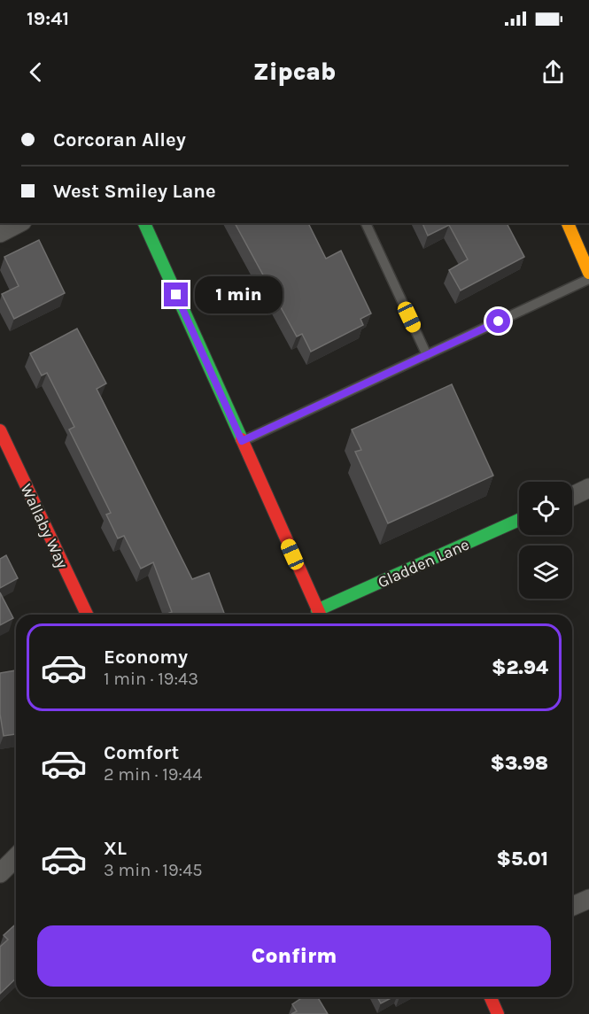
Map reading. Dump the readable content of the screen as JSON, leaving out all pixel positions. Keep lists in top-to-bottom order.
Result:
{
  "streets": {
    "street": ["Wallaby Way", "Gladden Lane"]
  },
  "page": {
    "status": "19:41",
    "header": "Zipcab",
    "banner": ["Corcoran Alley", "West Smiley Lane"],
    "bubble": "1 min",
    "list": [
      {
        "name": "Economy",
        "note": "1 min · 19:43",
        "value": "$2.94"
      },
      {
        "name": "Comfort",
        "note": "2 min · 19:44",
        "value": "$3.98"
      },
      {
        "name": "XL",
        "note": "3 min · 19:45",
        "value": "$5.01"
      }
    ],
    "buttons": "Confirm"
  }
}
